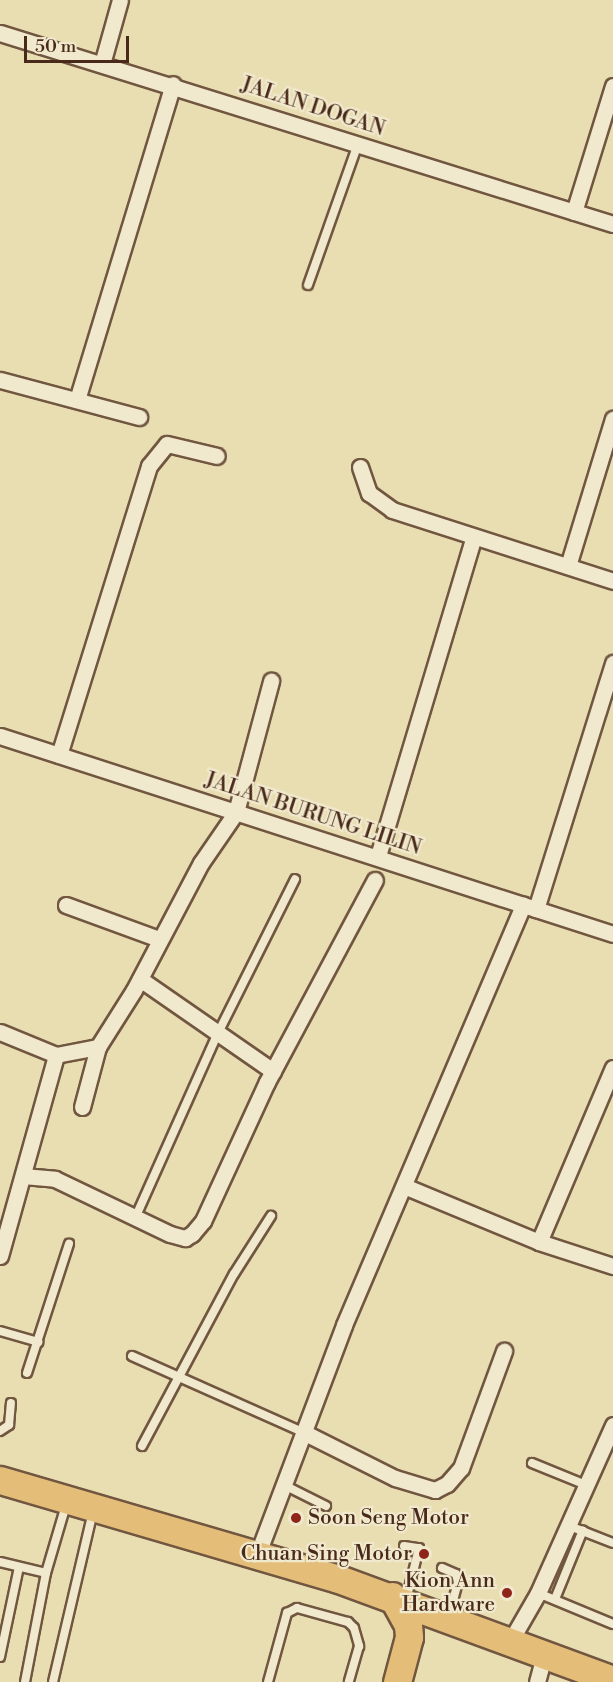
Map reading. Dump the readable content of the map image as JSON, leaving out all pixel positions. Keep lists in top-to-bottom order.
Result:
{
  "streets": {
    "street": ["JALAN DOGAN", "JALAN BURUNG LILIN"]
  },
  "places": ["Soon Seng Motor", "Chuan Sing Motor", "Kion Ann Hardware"],
  "scale_bar": "50 m"
}
